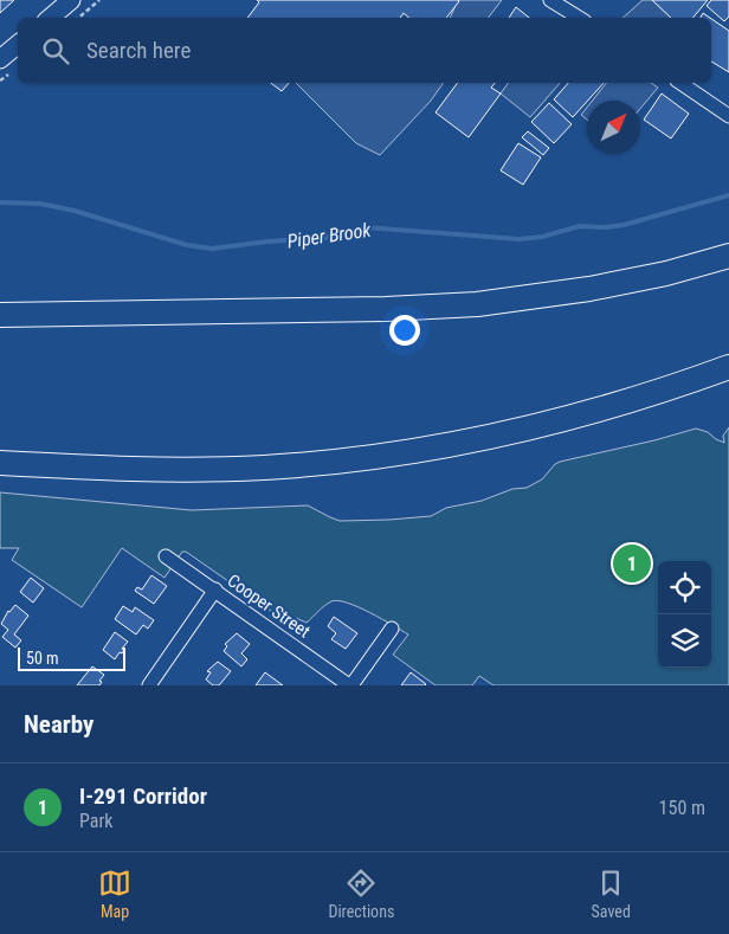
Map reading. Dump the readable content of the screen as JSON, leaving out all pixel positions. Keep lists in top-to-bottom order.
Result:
{
  "streets": {
    "street": ["Cooper Street"]
  },
  "water": ["Piper Brook"],
  "scale_bar": "50 m",
  "north": "top right",
  "page": {
    "search": "Search here",
    "pins": "1",
    "scale": "50 m",
    "heading": "Nearby",
    "list": [
      {
        "mark": "1",
        "name": "I-291 Corridor",
        "note": "Park",
        "value": "150 m"
      }
    ],
    "nav": ["Map", "Directions", "Saved"]
  }
}
